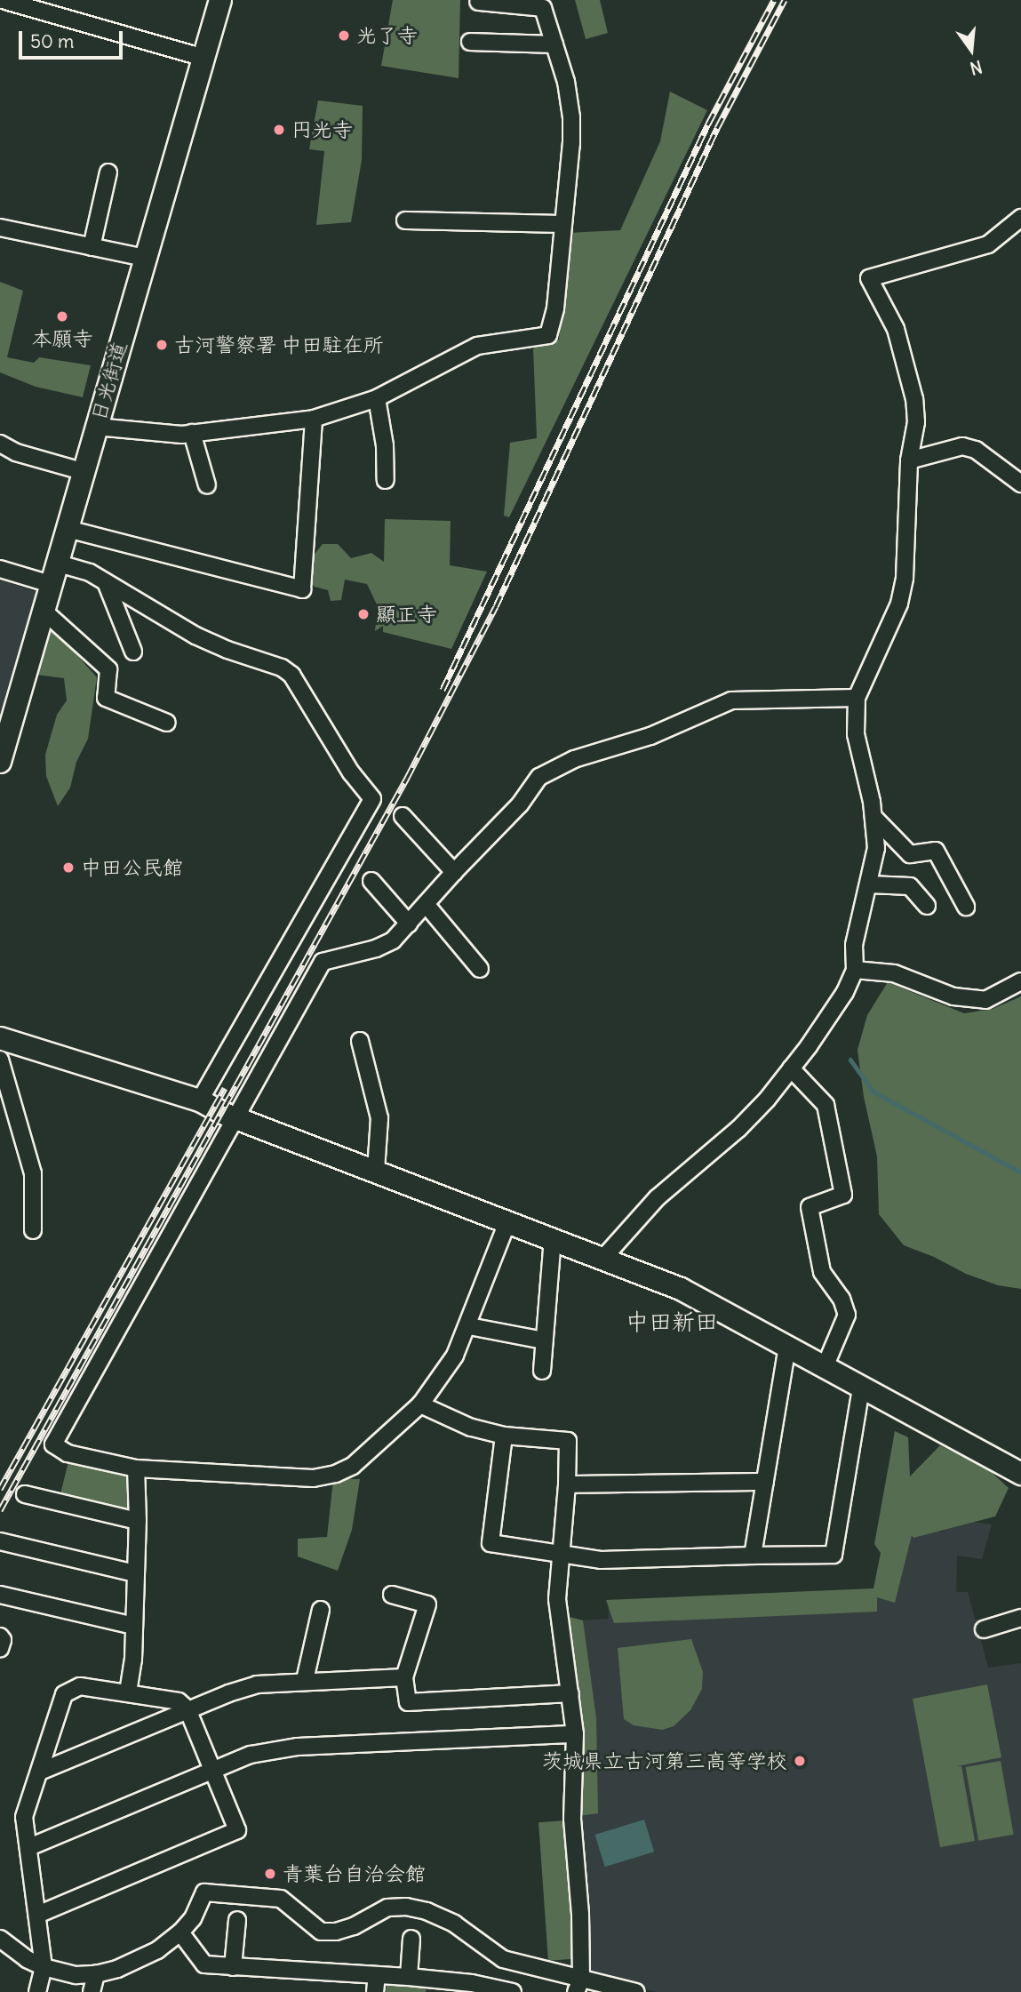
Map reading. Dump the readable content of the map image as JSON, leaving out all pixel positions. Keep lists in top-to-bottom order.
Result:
{
  "streets": {
    "street": ["日光街道"]
  },
  "districts": ["中田新田"],
  "places": [
    "光了寺",
    "円光寺",
    "本願寺",
    "古河警察署 中田駐在所",
    "顯正寺",
    "中田公民館",
    "茨城県立古河第三高等学校",
    "青葉台自治会館"
  ],
  "scale_bar": "50 m",
  "north": "bottom"
}
